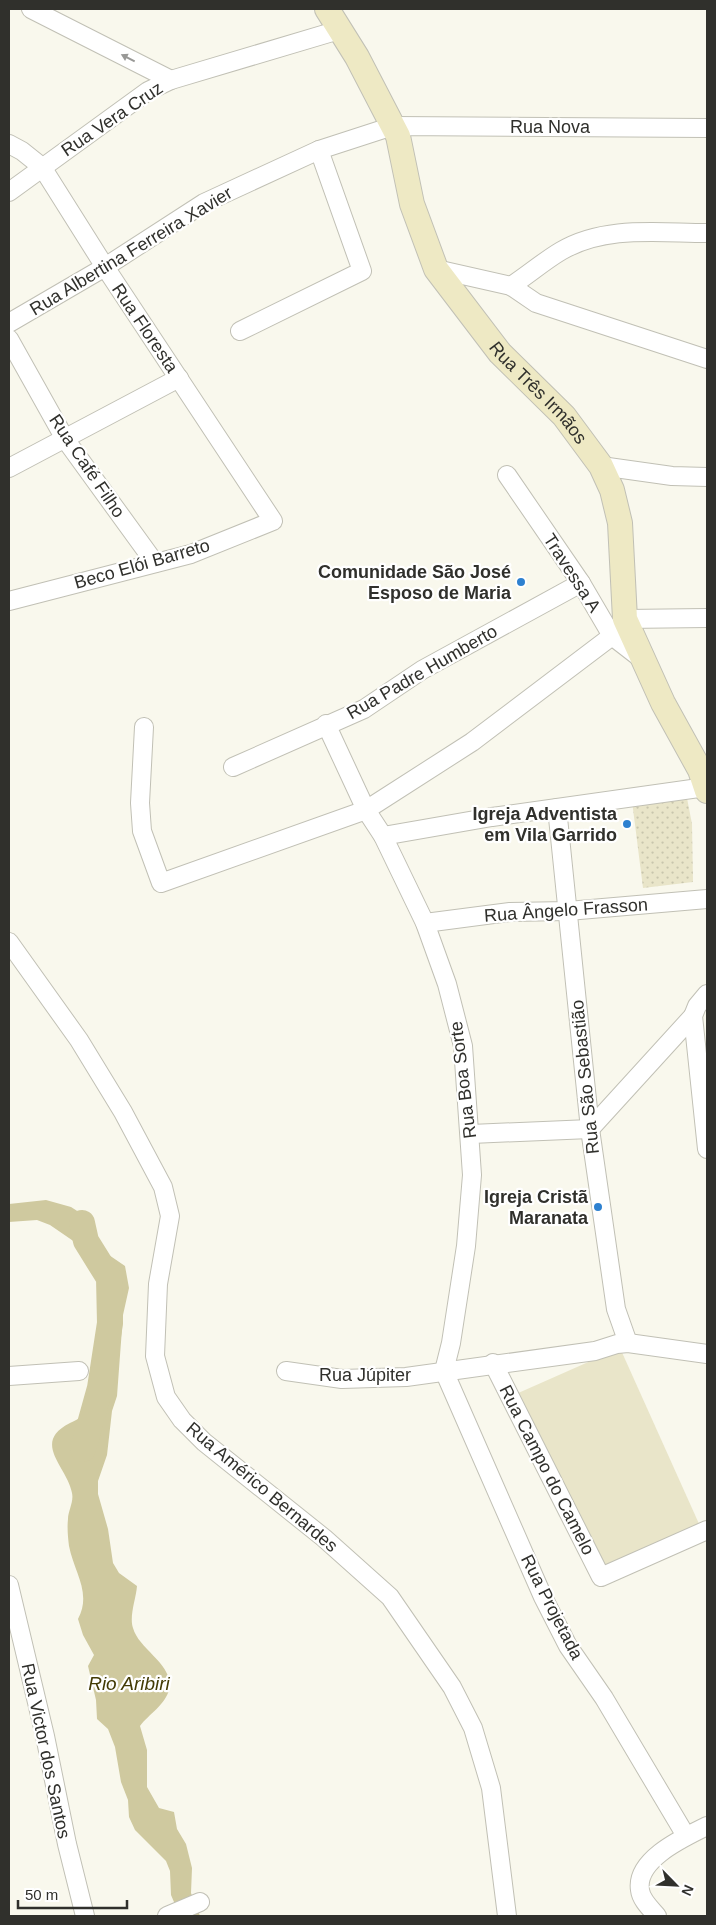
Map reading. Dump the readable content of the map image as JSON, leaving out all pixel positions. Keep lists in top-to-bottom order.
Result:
{
  "streets": {
    "street": [
      "Rua Vera Cruz",
      "Rua Nova",
      "Rua Albertina Ferreira Xavier",
      "Rua Floresta",
      "Rua Três Irmãos",
      "Rua Café Filho",
      "Beco Elói Barreto",
      "Travessa A",
      "Rua Padre Humberto",
      "Rua Ângelo Frasson",
      "Rua São Sebastião",
      "Rua Boa Sorte",
      "Rua Júpiter",
      "Rua Campo do Camelo",
      "Rua Américo Bernardes",
      "Rua Projetada",
      "Rua Victor dos Santos"
    ]
  },
  "crossings": [
    ["Rua Vera Cruz", "Rua Floresta"],
    ["Rua Vera Cruz", "Rua Três Irmãos"],
    ["Rua Nova", "Rua Albertina Ferreira Xavier"],
    ["Rua Nova", "Rua Três Irmãos"],
    ["Rua Albertina Ferreira Xavier", "Rua Floresta"],
    ["Rua Albertina Ferreira Xavier", "Rua Três Irmãos"],
    ["Rua Floresta", "Beco Elói Barreto"],
    ["Rua Três Irmãos", "Travessa A"],
    ["Rua Café Filho", "Beco Elói Barreto"],
    ["Travessa A", "Rua Padre Humberto"],
    ["Rua Padre Humberto", "Rua Boa Sorte"],
    ["Rua Ângelo Frasson", "Rua São Sebastião"],
    ["Rua Ângelo Frasson", "Rua Boa Sorte"],
    ["Rua São Sebastião", "Rua Júpiter"],
    ["Rua Boa Sorte", "Rua Júpiter"],
    ["Rua Boa Sorte", "Rua Projetada"],
    ["Rua Júpiter", "Rua Campo do Camelo"],
    ["Rua Júpiter", "Rua Projetada"]
  ],
  "water": ["Rio Aribiri"],
  "places": ["Comunidade São José Esposo de Maria", "Igreja Adventista em Vila Garrido", "Igreja Cristã Maranata"],
  "scale_bar": "50 m",
  "north": "bottom right"
}
